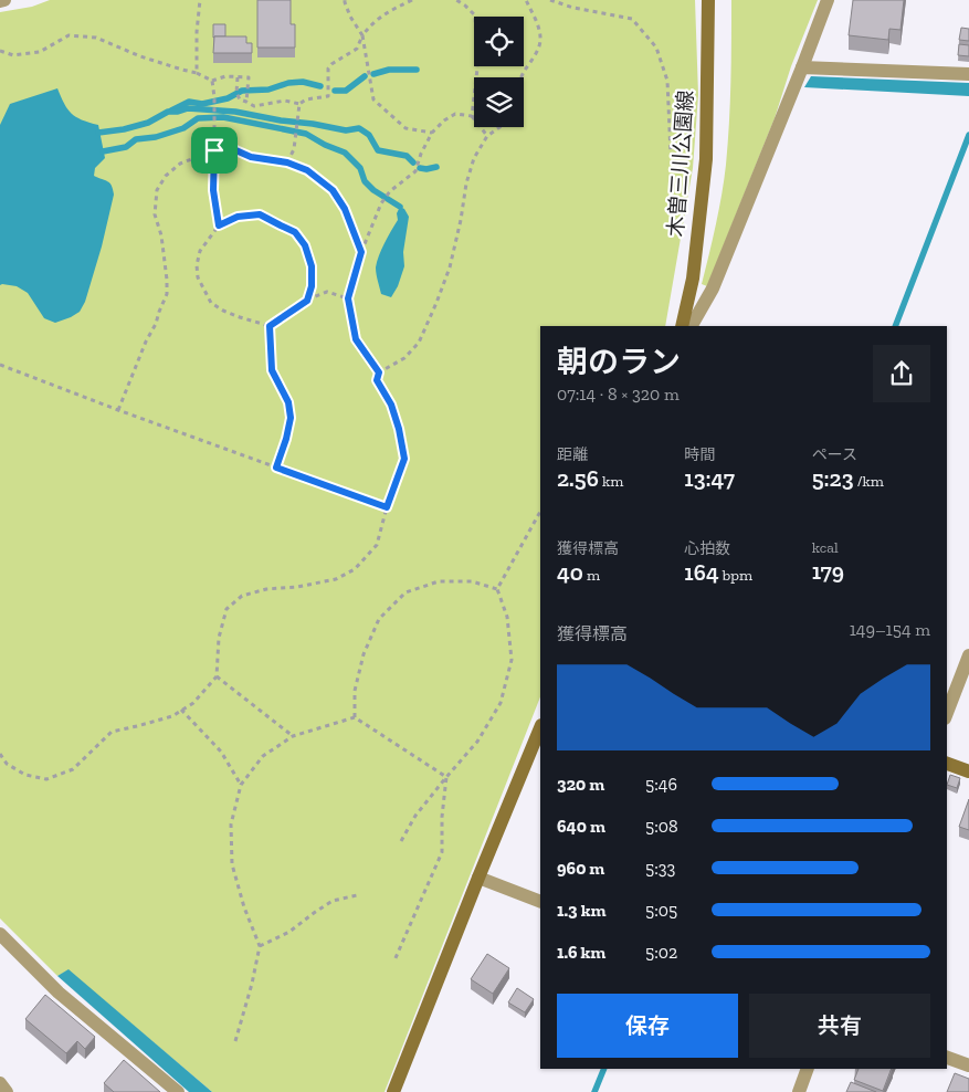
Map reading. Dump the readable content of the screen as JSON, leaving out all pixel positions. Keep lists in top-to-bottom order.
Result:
{
  "streets": {
    "street": ["木曽三川公園線"]
  },
  "page": {
    "heading": ["朝のラン", "07:14 · 8 × 320 m"],
    "stats": [
      ["距離", "2.56 km"],
      ["時間", "13:47"],
      ["ペース", "5:23 /km"],
      ["獲得標高", "40 m"],
      ["心拍数", "164 bpm"],
      ["kcal", "179"]
    ],
    "chart": ["獲得標高", "149–154 m"],
    "list": [
      {
        "name": "320 m",
        "note": "5:46"
      },
      {
        "name": "640 m",
        "note": "5:08"
      },
      {
        "name": "960 m",
        "note": "5:33"
      },
      {
        "name": "1.3 km",
        "note": "5:05"
      },
      {
        "name": "1.6 km",
        "note": "5:02"
      }
    ],
    "buttons": ["保存", "共有"]
  }
}
